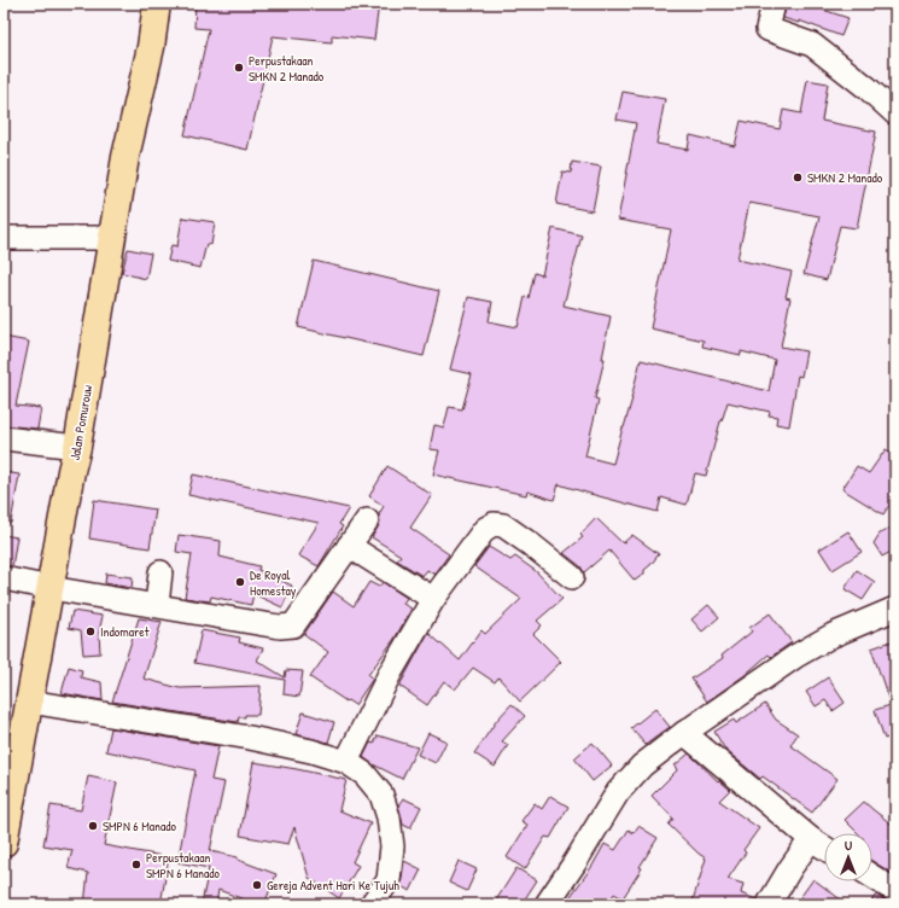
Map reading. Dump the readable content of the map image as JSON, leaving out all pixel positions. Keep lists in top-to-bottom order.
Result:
{
  "streets": {
    "main road": ["Jalan Pomurouw"]
  },
  "places": [
    "Perpustakaan SMKN 2 Manado",
    "SMKN 2 Manado",
    "De Royal Homestay",
    "Indomaret",
    "SMPN 6 Manado",
    "Perpustakaan SMPN 6 Manado",
    "Gereja Advent Hari Ke Tujuh"
  ],
  "north": "top"
}
